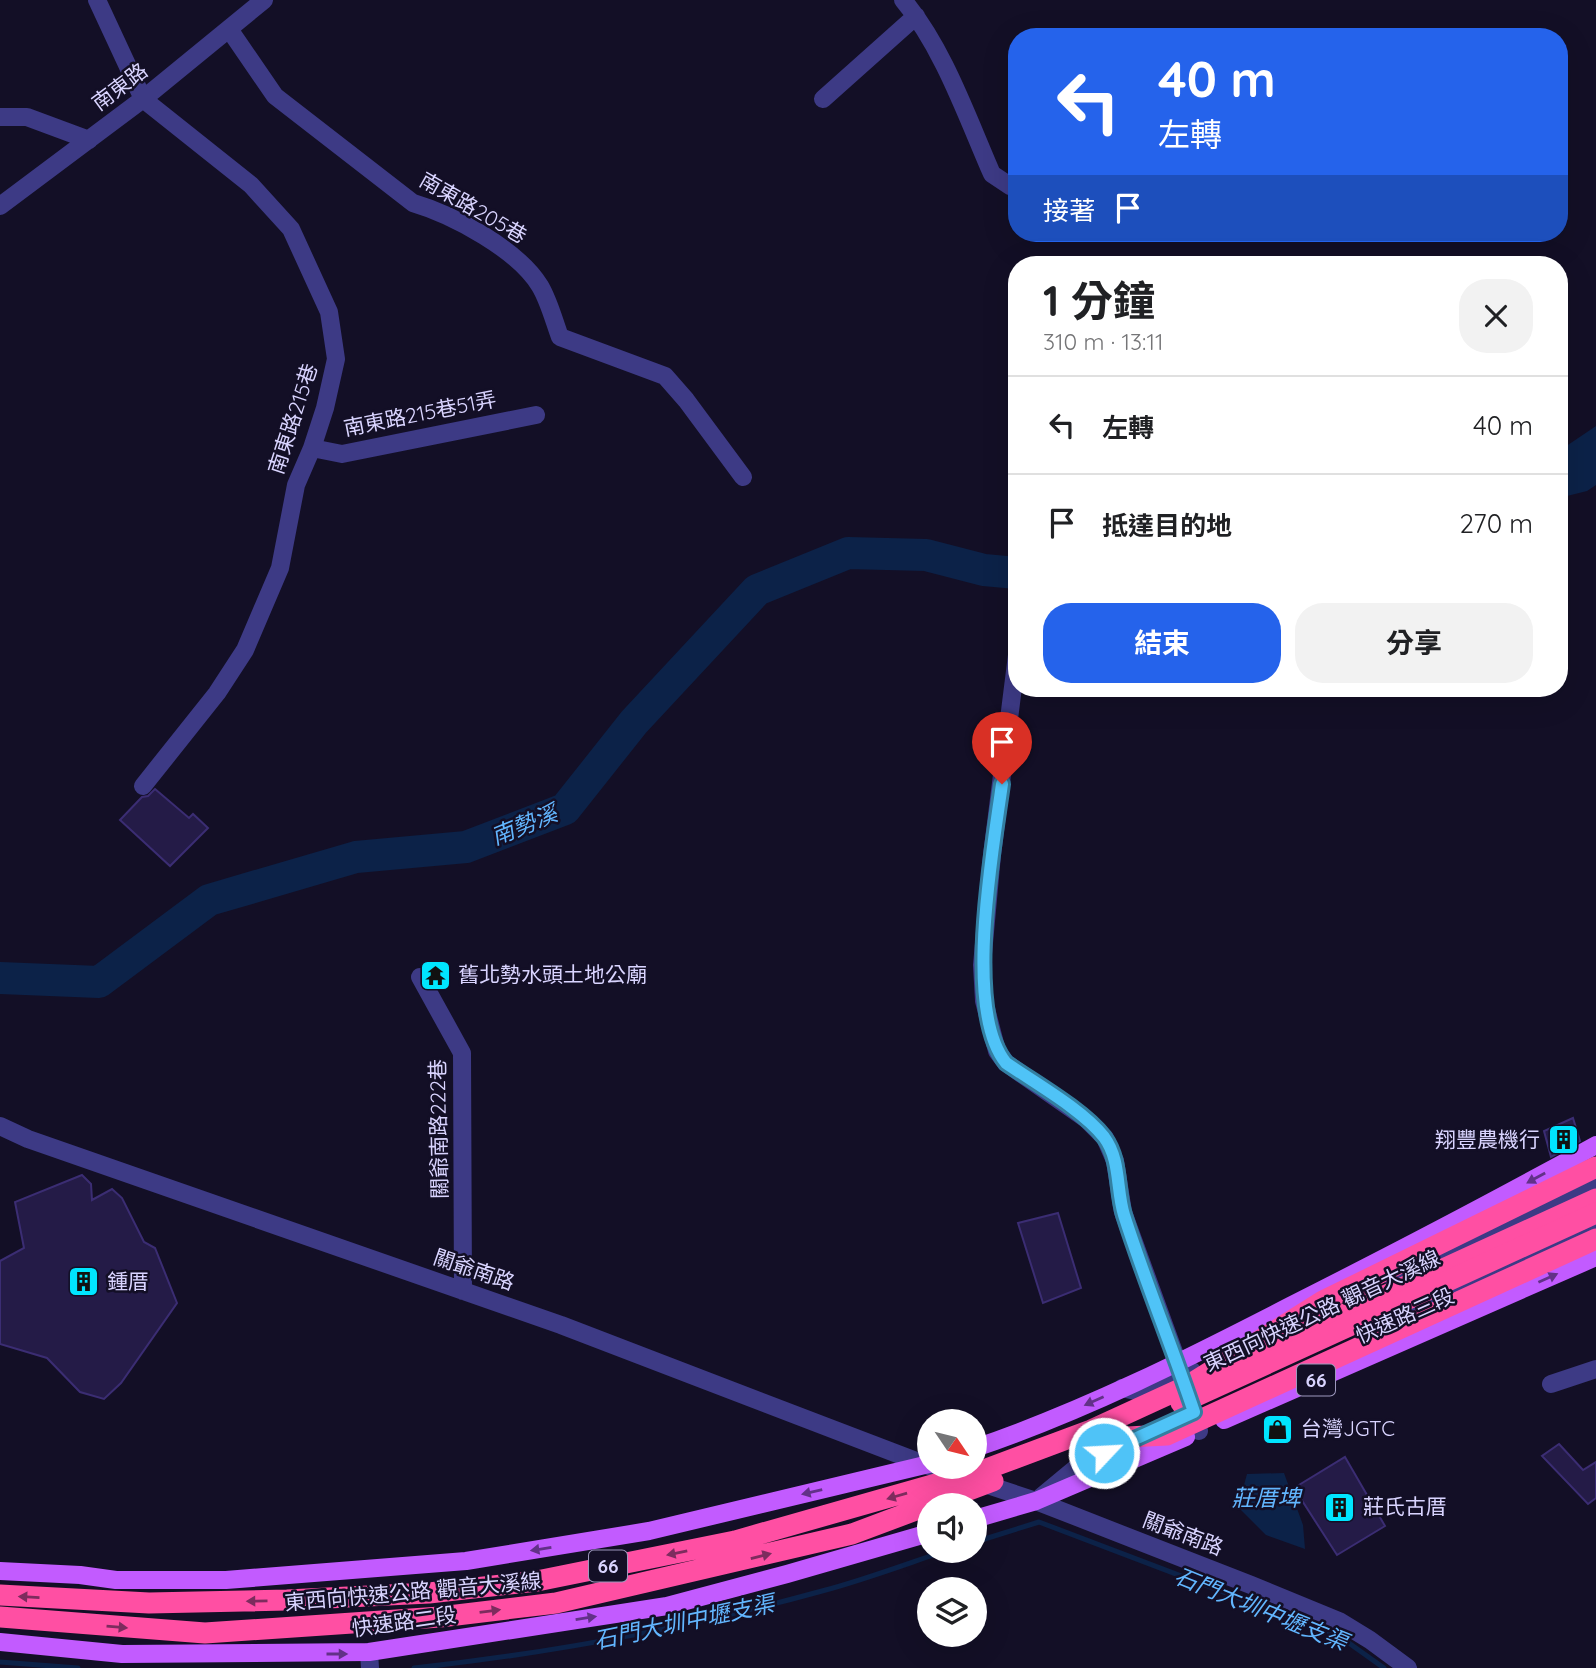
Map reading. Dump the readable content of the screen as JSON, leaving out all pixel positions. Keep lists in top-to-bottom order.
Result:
{
  "streets": {
    "highway": ["東西向快速公路 觀音大溪線", "66"],
    "main road": ["快速路三段", "快速路二段"],
    "street": [
      "南東路",
      "南東路205巷",
      "南東路215巷51弄",
      "南東路215巷",
      "關爺南路222巷",
      "關爺南路"
    ]
  },
  "crossings": [
    ["南東路", "南東路205巷"],
    ["南東路", "南東路215巷"],
    ["南東路215巷51弄", "南東路215巷"],
    ["關爺南路222巷", "關爺南路"],
    ["關爺南路", "快速路三段"],
    ["關爺南路", "66"],
    ["東西向快速公路 觀音大溪線", "快速路三段"],
    ["快速路三段", "66"]
  ],
  "water": ["南勢溪", "莊厝埤", "石門大圳中壢支渠"],
  "places": {
    "temple": ["舊北勢水頭土地公廟"],
    "building": ["翔豐農機行", "鍾厝", "莊氏古厝"],
    "shop": ["台灣JGTC"]
  },
  "north": "bottom right",
  "page": {
    "turn": ["40 m", "左轉"],
    "then": "接著",
    "heading": ["1 分鐘", "310 m · 13:11"],
    "list": [
      {
        "name": "左轉",
        "value": "40 m"
      },
      {
        "name": "抵達目的地",
        "value": "270 m"
      }
    ],
    "buttons": ["結束", "分享"]
  }
}
